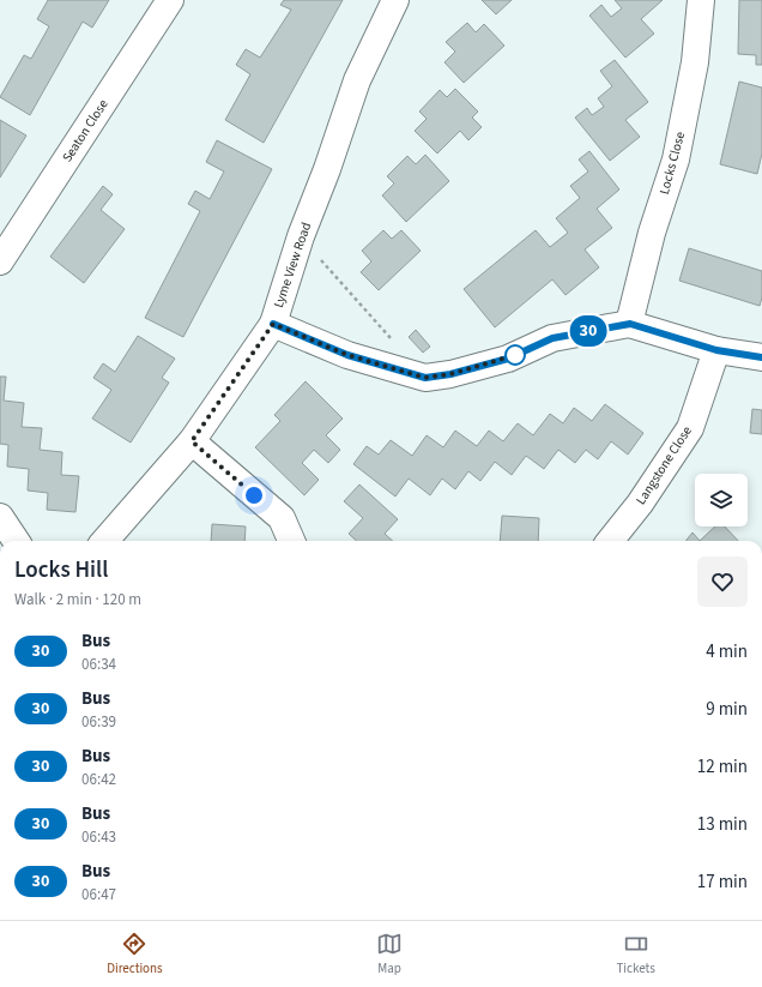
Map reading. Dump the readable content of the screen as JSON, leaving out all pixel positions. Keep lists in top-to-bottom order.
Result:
{
  "streets": {
    "street": [
      "Seaton Close",
      "Locks Close",
      "Lyme View Road",
      "Langstone Close"
    ]
  },
  "lines": ["bus line 30"],
  "page": {
    "on_map": "30",
    "heading": ["Locks Hill", "Walk · 2 min · 120 m"],
    "list": [
      {
        "mark": "30",
        "name": "Bus",
        "note": "06:34",
        "value": "4 min"
      },
      {
        "mark": "30",
        "name": "Bus",
        "note": "06:39",
        "value": "9 min"
      },
      {
        "mark": "30",
        "name": "Bus",
        "note": "06:42",
        "value": "12 min"
      },
      {
        "mark": "30",
        "name": "Bus",
        "note": "06:43",
        "value": "13 min"
      },
      {
        "mark": "30",
        "name": "Bus",
        "note": "06:47",
        "value": "17 min"
      }
    ],
    "tabs": ["Directions", "Map", "Tickets"]
  }
}
